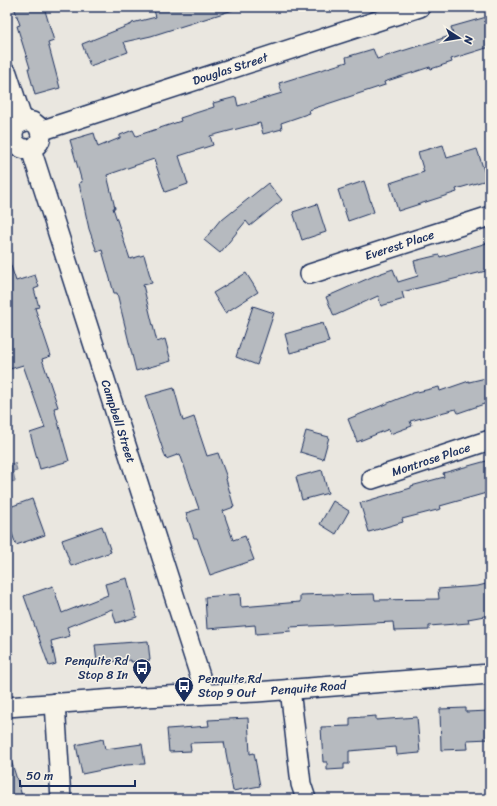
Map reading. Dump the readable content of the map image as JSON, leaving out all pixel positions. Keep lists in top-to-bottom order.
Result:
{
  "streets": {
    "street": [
      "Douglas Street",
      "Everest Place",
      "Campbell Street",
      "Montrose Place",
      "Penquite Road"
    ]
  },
  "crossings": [
    ["Douglas Street", "Campbell Street"],
    ["Campbell Street", "Penquite Road"]
  ],
  "places": {
    "bus stop": ["Penquite Rd Stop 8 In", "Penquite Rd Stop 9 Out"]
  },
  "scale_bar": "50 m",
  "north": "right"
}
